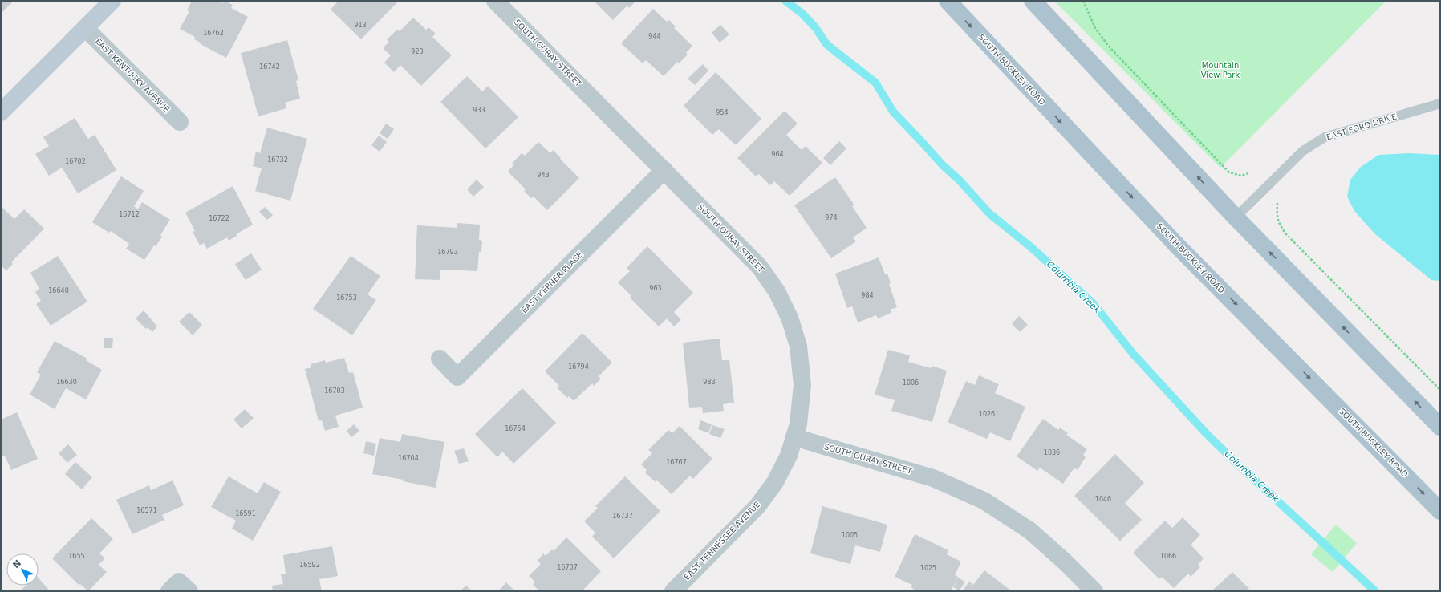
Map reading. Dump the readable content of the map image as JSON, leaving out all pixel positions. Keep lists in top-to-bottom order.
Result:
{
  "streets": {
    "main road": ["SOUTH BUCKLEY ROAD"],
    "street": [
      "SOUTH OURAY STREET",
      "EAST KENTUCKY AVENUE",
      "EAST KEPNER PLACE",
      "EAST TENNESSEE AVENUE"
    ],
    "lane": ["EAST FORD DRIVE"]
  },
  "crossings": [
    ["SOUTH OURAY STREET", "EAST KEPNER PLACE"],
    ["SOUTH OURAY STREET", "EAST TENNESSEE AVENUE"]
  ],
  "water": ["Columbia Creek"],
  "parks": ["Mountain View Park"],
  "house_numbers": [
    "913",
    "16762",
    "944",
    "923",
    "16742",
    "933",
    "954",
    "964",
    "16732",
    "16702",
    "943",
    "16712",
    "974",
    "16722",
    "16793",
    "963",
    "16640",
    "984",
    "16753",
    "16794",
    "16630",
    "983",
    "1006",
    "16703",
    "1026",
    "16754",
    "1036",
    "16704",
    "16767",
    "1046",
    "16571",
    "16591",
    "16737",
    "1005",
    "16551",
    "1066",
    "16592",
    "16707",
    "1025"
  ],
  "north": "top left"
}
